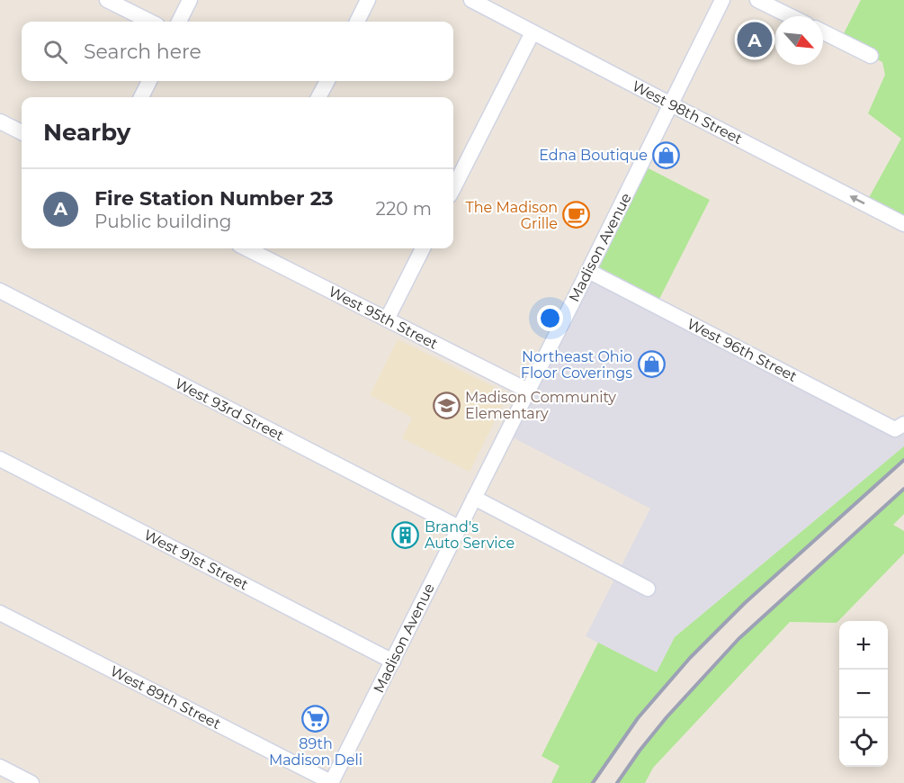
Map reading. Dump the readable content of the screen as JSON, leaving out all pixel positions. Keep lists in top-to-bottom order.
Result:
{
  "streets": {
    "street": [
      "West 98th Street",
      "Madison Avenue",
      "West 95th Street",
      "West 96th Street",
      "West 93rd Street",
      "West 91st Street",
      "West 89th Street"
    ]
  },
  "crossings": [
    ["West 98th Street", "Madison Avenue"],
    ["Madison Avenue", "West 95th Street"],
    ["Madison Avenue", "West 96th Street"],
    ["Madison Avenue", "West 93rd Street"],
    ["Madison Avenue", "West 91st Street"],
    ["Madison Avenue", "West 89th Street"]
  ],
  "one_way": ["West 98th Street"],
  "places": {
    "shop": ["Edna Boutique", "Northeast Ohio Floor Coverings"],
    "cafe": ["The Madison Grille"],
    "school or university": ["Madison Community Elementary"],
    "building": ["Brand's Auto Service"],
    "supermarket": ["89th Madison Deli"]
  },
  "north": "bottom right",
  "page": {
    "pins": "A",
    "search": "Search here",
    "heading": "Nearby",
    "list": [
      {
        "mark": "A",
        "name": "Fire Station Number 23",
        "note": "Public building",
        "value": "220 m"
      }
    ],
    "map_buttons": ["+", "−"]
  }
}
